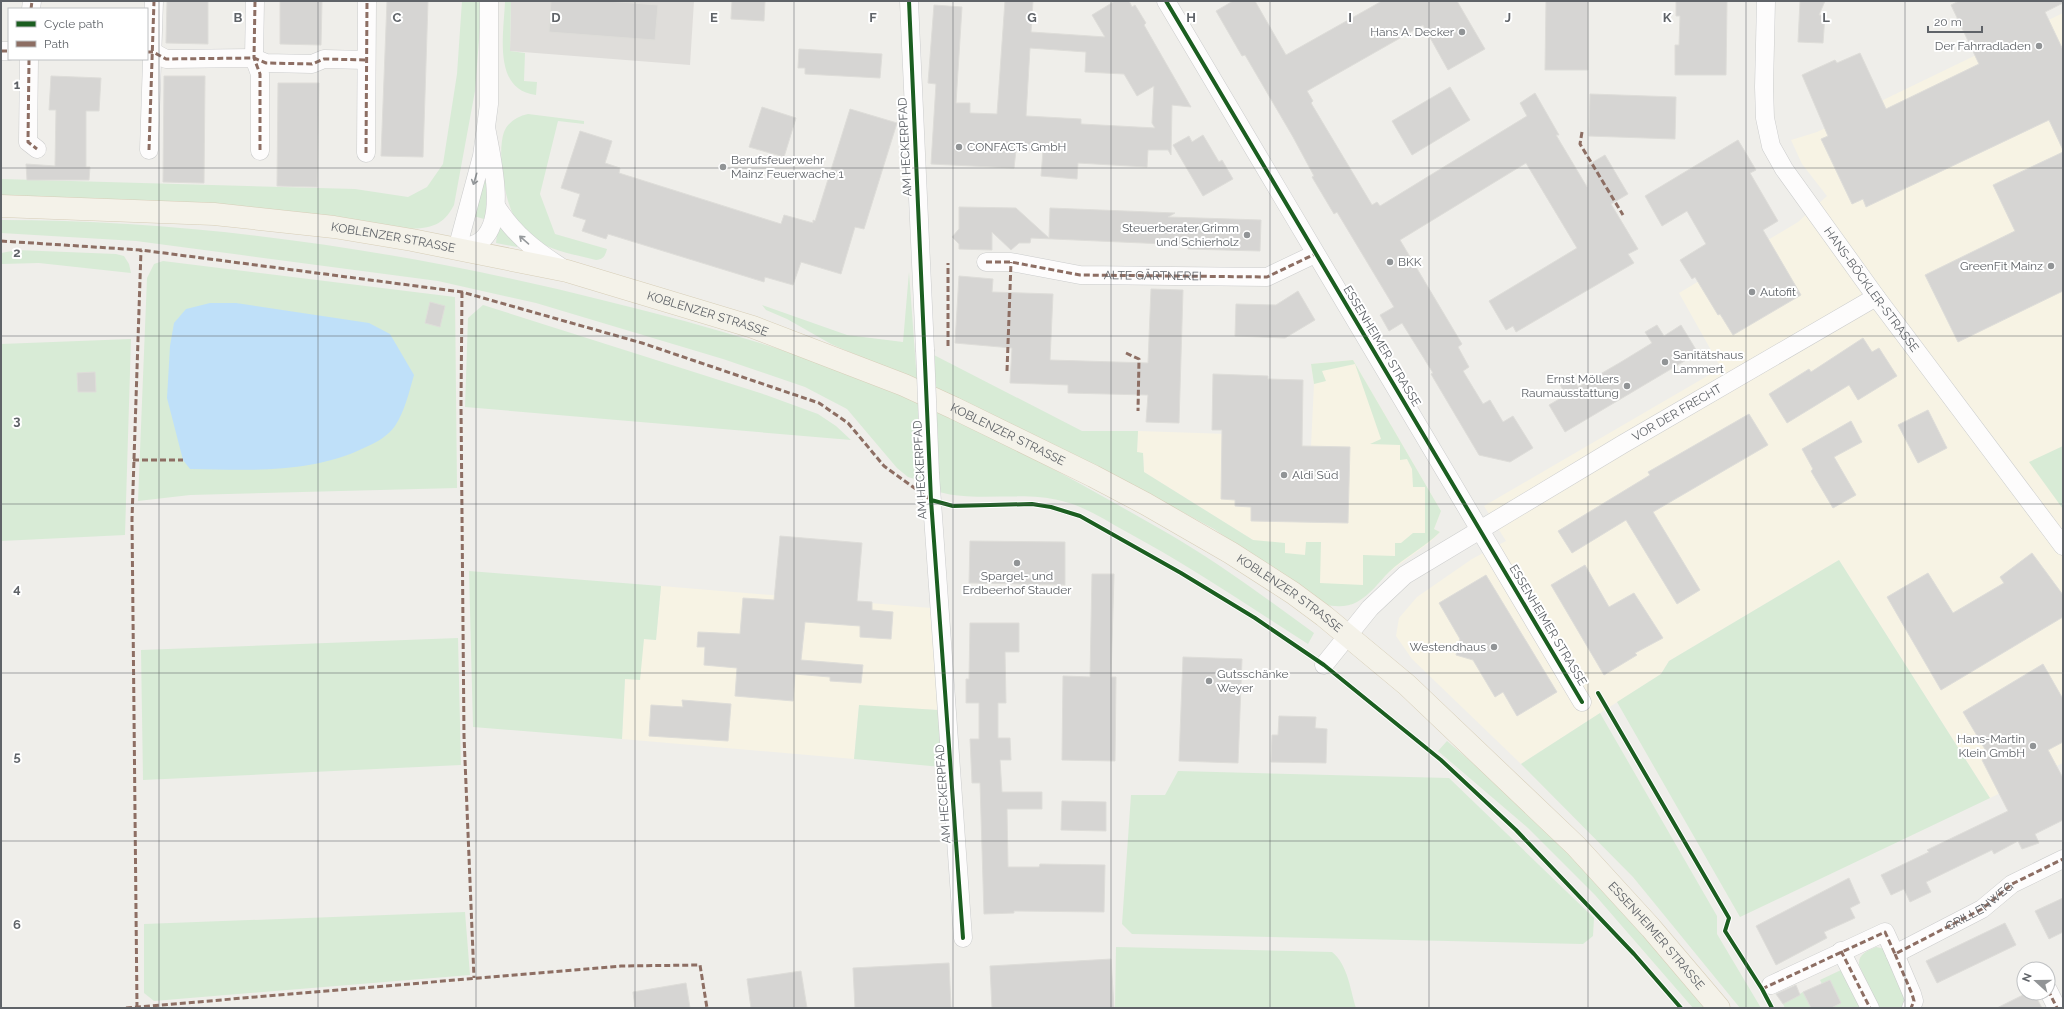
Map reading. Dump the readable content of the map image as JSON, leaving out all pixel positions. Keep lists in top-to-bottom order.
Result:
{
  "streets": {
    "main road": ["KOBLENZER STRASSE", "ESSENHEIMER STRASSE"],
    "street": [
      "AM HECKERPFAD",
      "ALTE GÄRTNEREI",
      "HANS-BÖCKLER-STRASSE",
      "VOR DER FRECHT",
      "GRILLENWEG"
    ]
  },
  "crossings": [
    ["KOBLENZER STRASSE", "ESSENHEIMER STRASSE"],
    ["ALTE GÄRTNEREI", "ESSENHEIMER STRASSE"],
    ["HANS-BÖCKLER-STRASSE", "VOR DER FRECHT"],
    ["ESSENHEIMER STRASSE", "VOR DER FRECHT"]
  ],
  "places": [
    "Hans A. Decker",
    "Der Fahrradladen",
    "CONFACTs GmbH",
    "Berufsfeuerwehr Mainz Feuerwache 1",
    "Steuerberater Grimm und Schierholz",
    "BKK",
    "GreenFit Mainz",
    "Autofit",
    "Sanitätshaus Lammert",
    "Ernst Möllers Raumausstattung",
    "Aldi Süd",
    "Spargel- und Erdbeerhof Stauder",
    "Westendhaus",
    "Gutsschänke Weyer",
    "Hans-Martin Klein GmbH"
  ],
  "legend": ["Cycle path", "Path"],
  "scale_bar": "20 m",
  "north": "left",
  "grid": {
    "columns": [
      "B",
      "C",
      "D",
      "E",
      "F",
      "G",
      "H",
      "I",
      "J",
      "K",
      "L"
    ],
    "rows": [
      "1",
      "2",
      "3",
      "4",
      "5",
      "6"
    ]
  }
}
